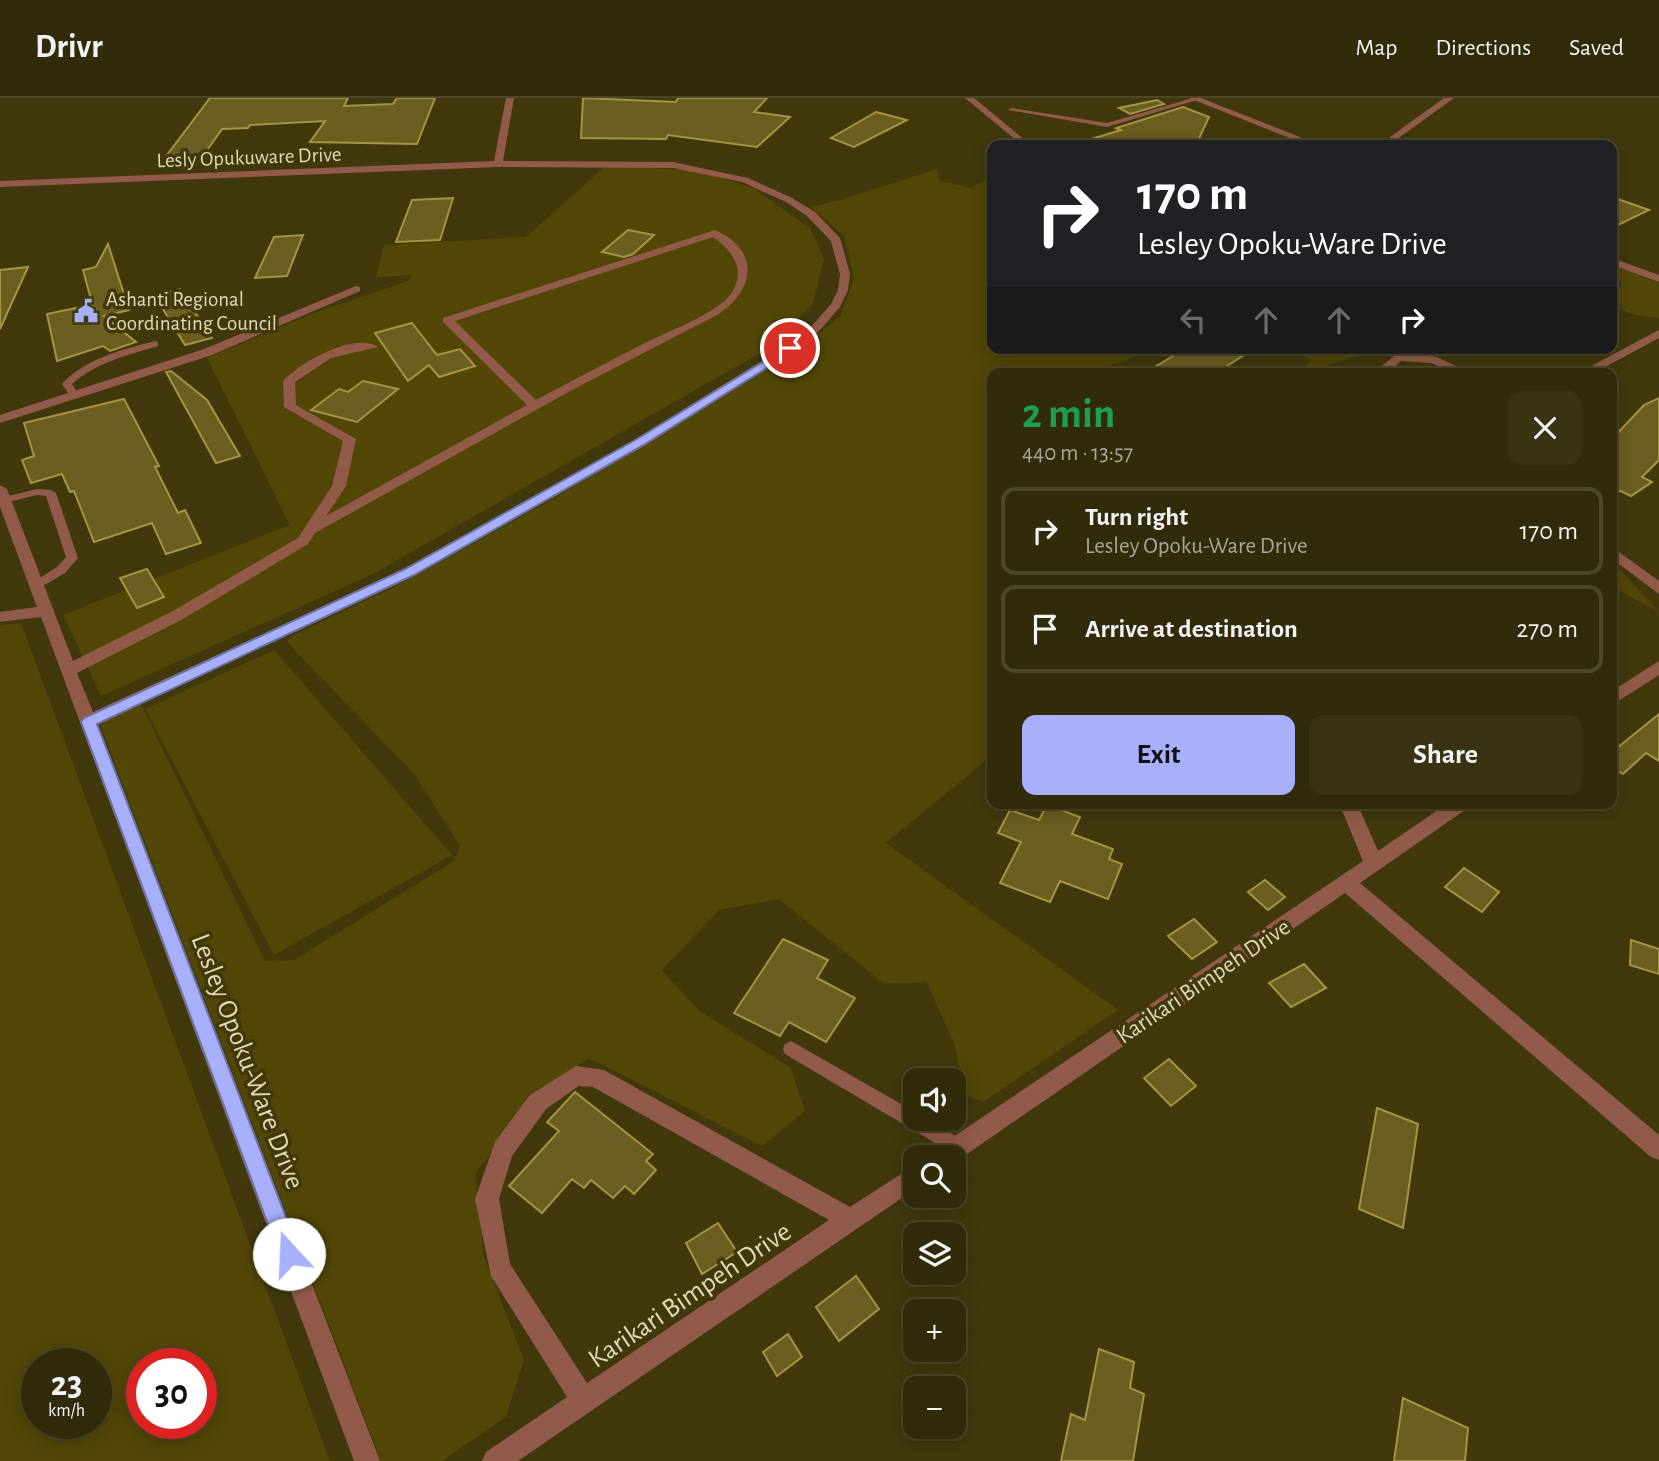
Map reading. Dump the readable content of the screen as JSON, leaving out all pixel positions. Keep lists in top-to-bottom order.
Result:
{
  "streets": {
    "street": ["Lesly Opukuware Drive", "Karikari Bimpeh Drive", "Lesley Opoku-Ware Drive"]
  },
  "places": {
    "public building": ["Ashanti Regional Coordinating Council"]
  },
  "page": {
    "header": "Drivr",
    "nav": ["Map", "Directions", "Saved"],
    "turn": ["170 m", "Lesley Opoku-Ware Drive"],
    "heading": ["2 min", "440 m · 13:57"],
    "list": [
      {
        "name": "Turn right",
        "note": "Lesley Opoku-Ware Drive",
        "value": "170 m"
      },
      {
        "name": "Arrive at destination",
        "value": "270 m"
      }
    ],
    "buttons": ["Exit", "Share"],
    "map_buttons": ["+", "−"],
    "speed": "23 km/h",
    "limit": "30"
  }
}
